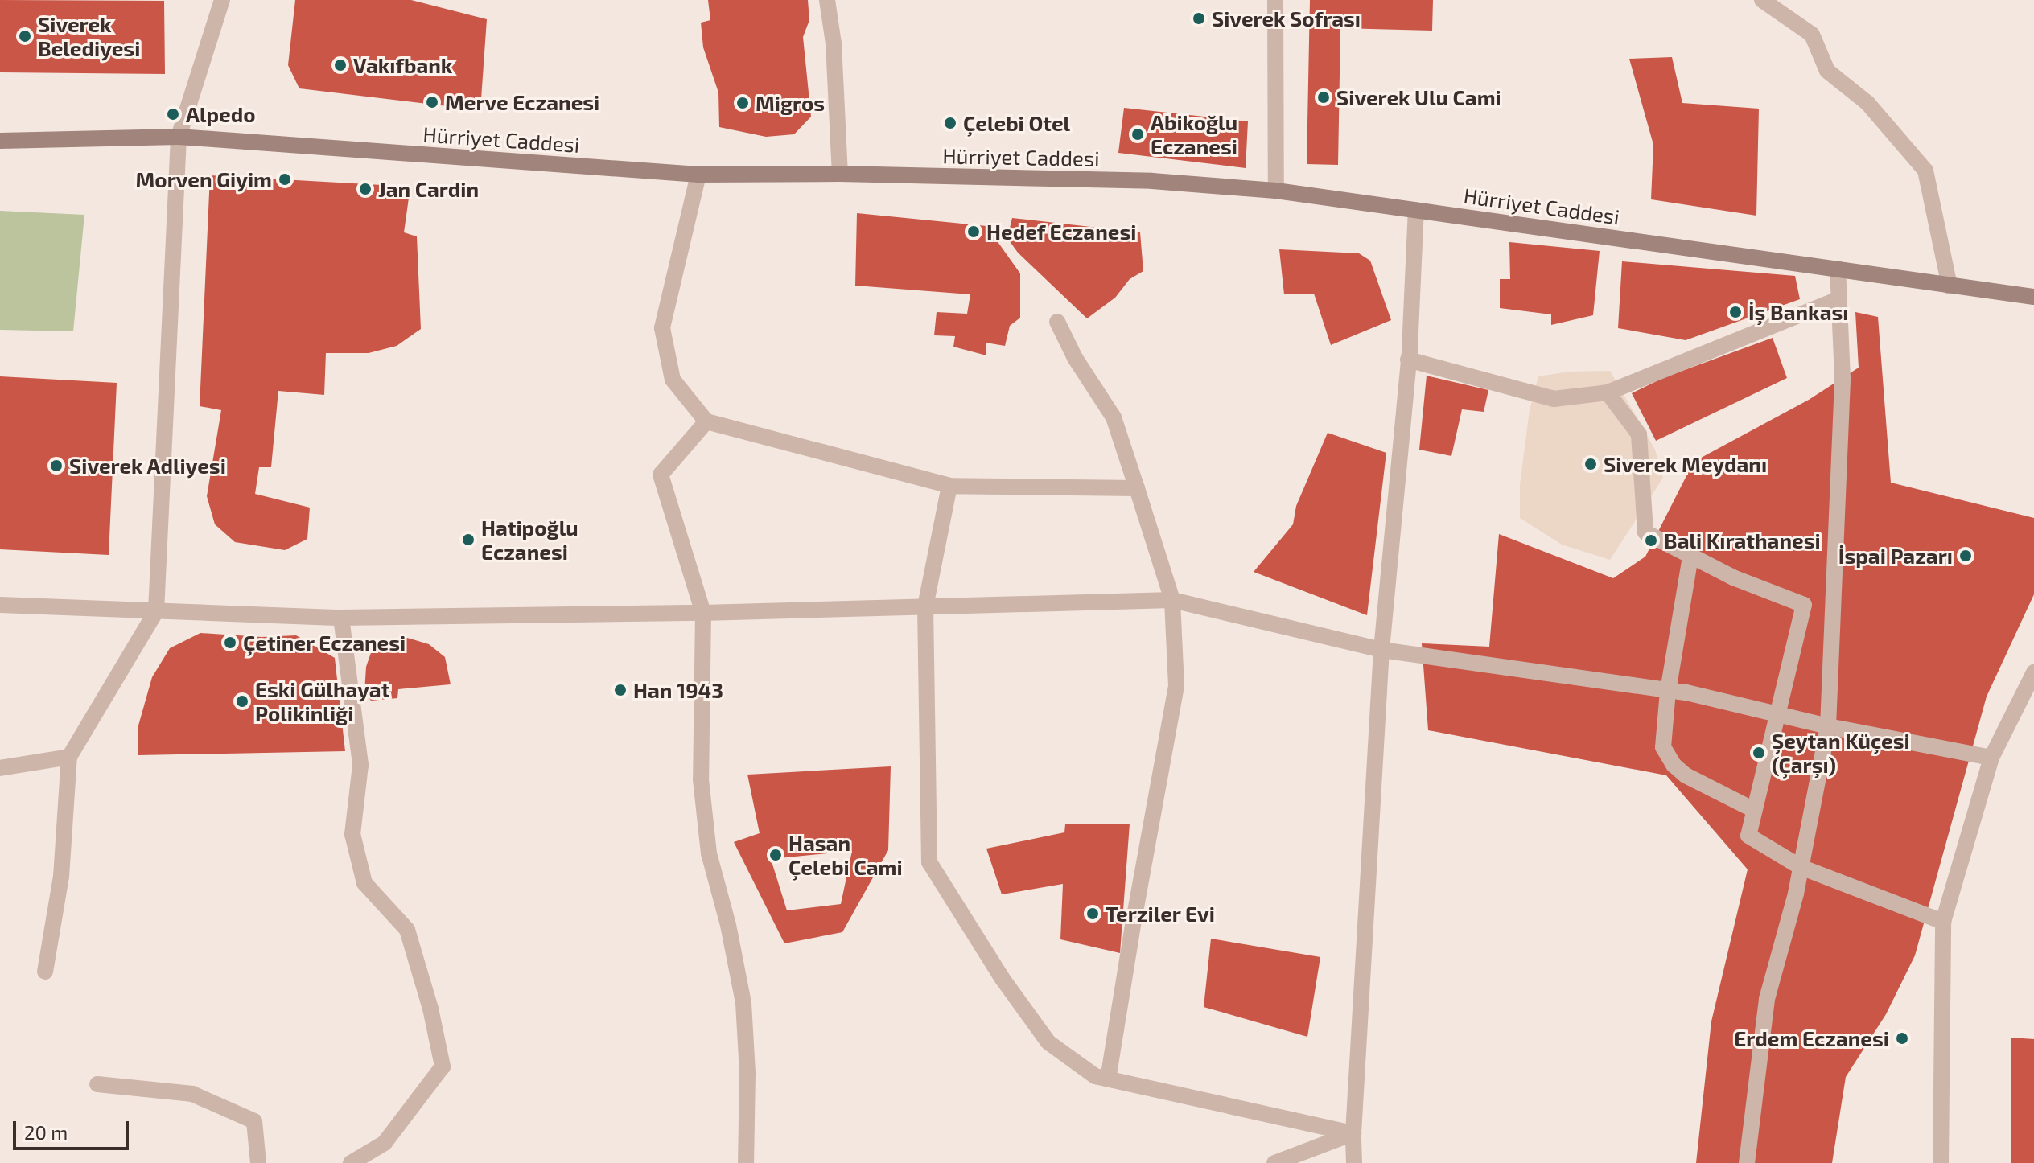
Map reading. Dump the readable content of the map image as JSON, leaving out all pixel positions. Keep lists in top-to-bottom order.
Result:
{
  "streets": {
    "main road": ["Hürriyet Caddesi"]
  },
  "places": [
    "Siverek Sofrası",
    "Siverek Belediyesi",
    "Vakıfbank",
    "Siverek Ulu Cami",
    "Merve Eczanesi",
    "Migros",
    "Alpedo",
    "Çelebi Otel",
    "Abikoğlu Eczanesi",
    "Morven Giyim",
    "Jan Cardin",
    "Hedef Eczanesi",
    "İş Bankası",
    "Siverek Meydanı",
    "Siverek Adliyesi",
    "Hatipoğlu Eczanesi",
    "Bali Kırathanesi",
    "İspai Pazarı",
    "Çetiner Eczanesi",
    "Han 1943",
    "Eski Gülhayat Polikinliği",
    "Şeytan Küçesi (Çarşı)",
    "Hasan Çelebi Cami",
    "Terziler Evi",
    "Erdem Eczanesi"
  ],
  "scale_bar": "20 m"
}
